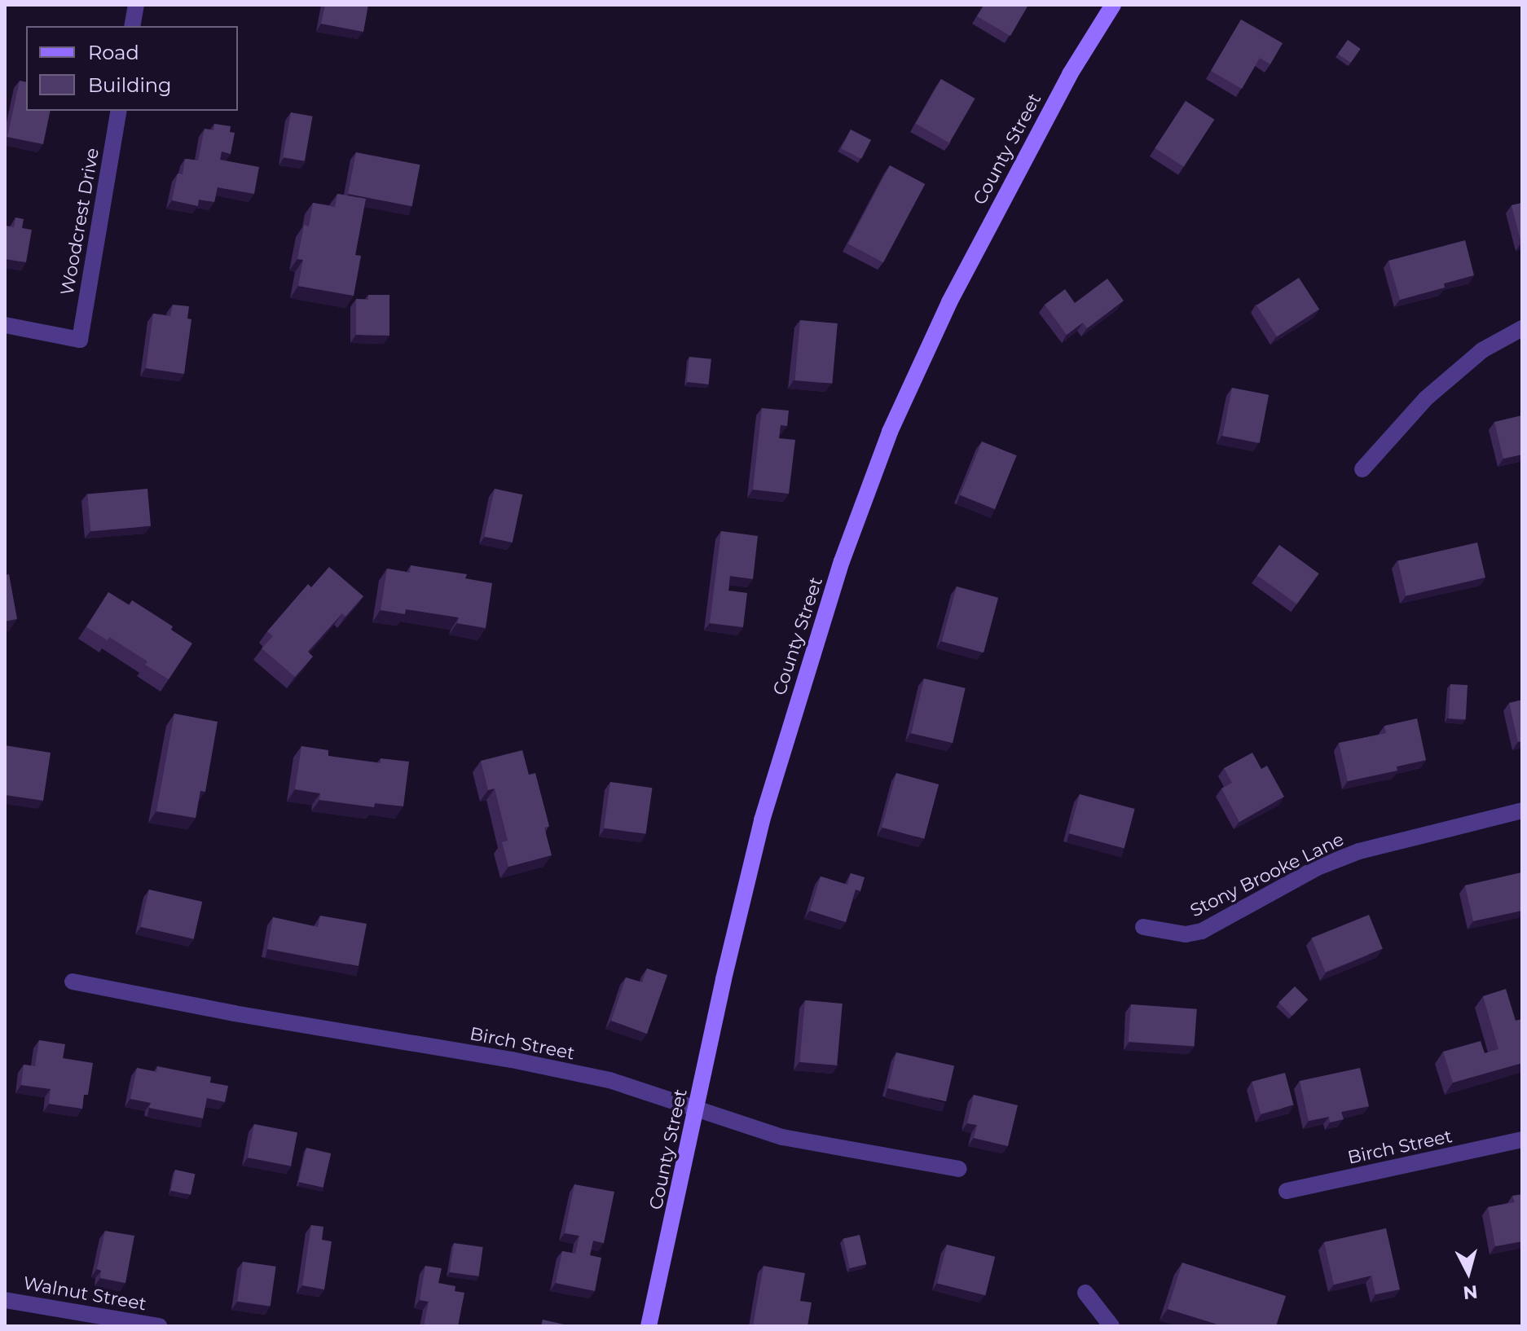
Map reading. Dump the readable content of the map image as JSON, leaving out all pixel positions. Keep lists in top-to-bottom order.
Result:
{
  "streets": {
    "main road": ["County Street"],
    "street": [
      "Woodcrest Drive",
      "Stony Brooke Lane",
      "Birch Street",
      "Walnut Street"
    ]
  },
  "crossings": [
    ["County Street", "Birch Street"]
  ],
  "legend": ["Road", "Building"],
  "north": "bottom"
}
